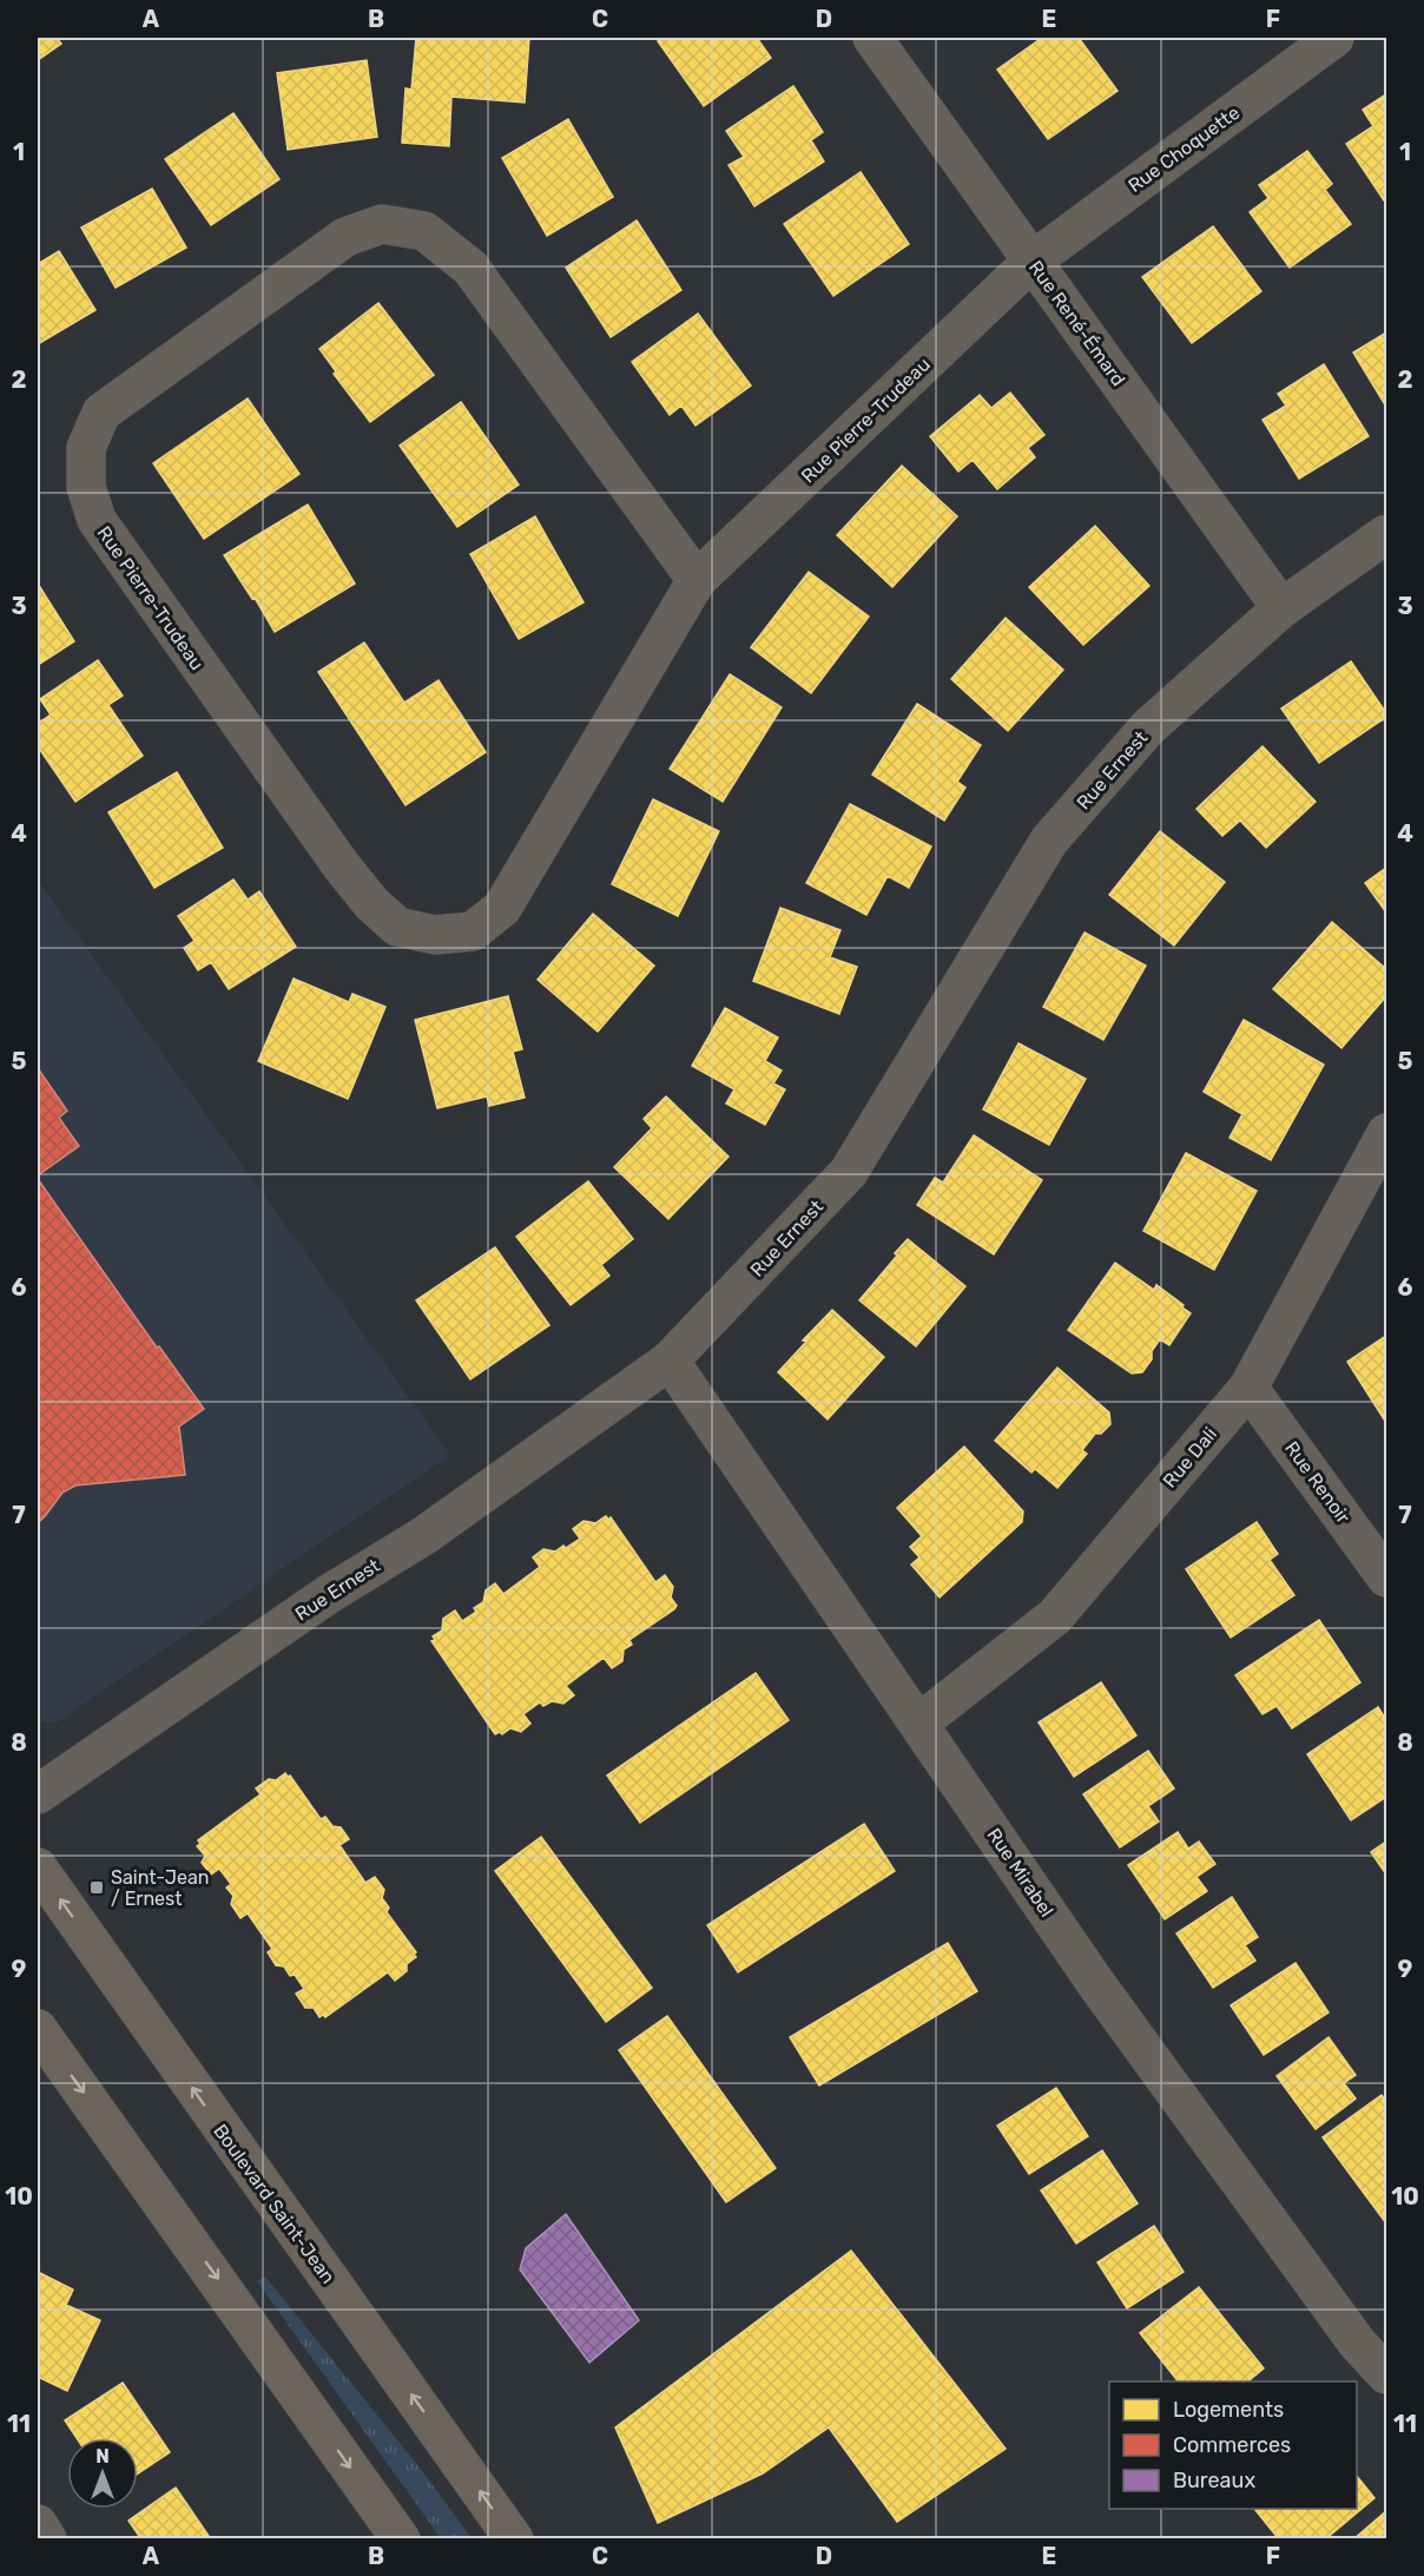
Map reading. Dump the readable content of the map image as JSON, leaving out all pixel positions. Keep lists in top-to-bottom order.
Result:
{
  "streets": {
    "main road": ["Boulevard Saint-Jean"],
    "street": [
      "Rue Choquette",
      "Rue René-Émard",
      "Rue Pierre-Trudeau",
      "Rue Ernest",
      "Rue Dali",
      "Rue Renoir",
      "Rue Mirabel"
    ]
  },
  "crossings": [
    ["Rue Choquette", "Rue René-Émard"],
    ["Rue Choquette", "Rue Pierre-Trudeau"],
    ["Rue René-Émard", "Rue Pierre-Trudeau"],
    ["Rue René-Émard", "Rue Ernest"],
    ["Rue Ernest", "Rue Mirabel"],
    ["Rue Dali", "Rue Renoir"],
    ["Rue Dali", "Rue Mirabel"]
  ],
  "places": {
    "transit": ["Saint-Jean / Ernest"]
  },
  "legend": ["Logements", "Commerces", "Bureaux"],
  "north": "top",
  "grid": {
    "columns": [
      "A",
      "B",
      "C",
      "D",
      "E",
      "F"
    ],
    "rows": [
      "1",
      "2",
      "3",
      "4",
      "5",
      "6",
      "7",
      "8",
      "9",
      "10",
      "11"
    ]
  }
}
